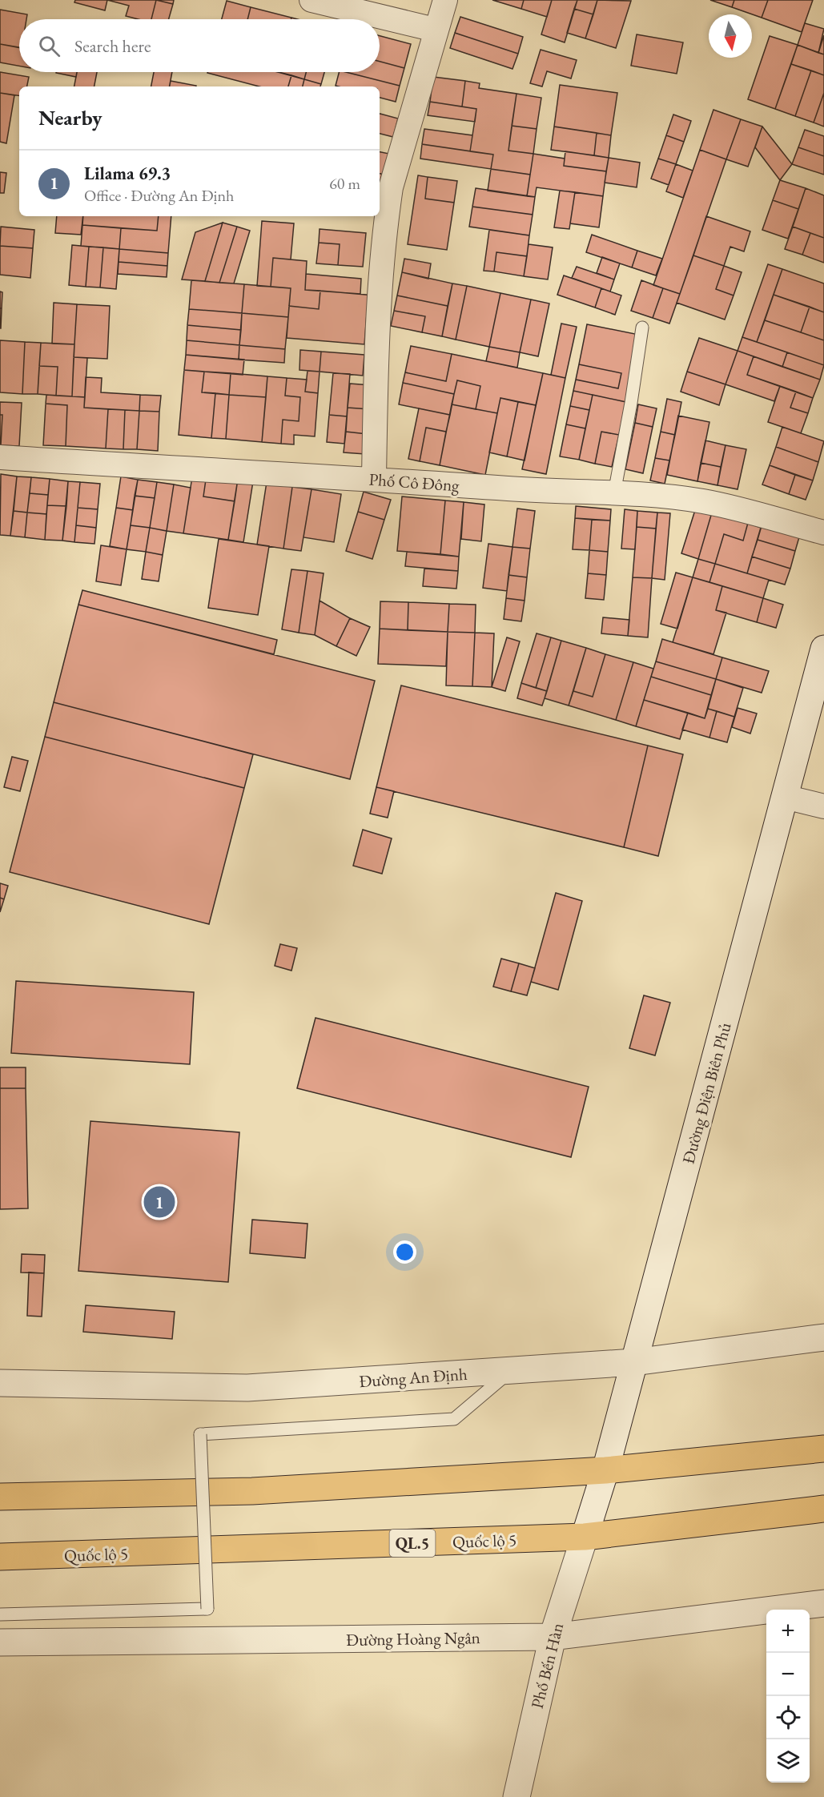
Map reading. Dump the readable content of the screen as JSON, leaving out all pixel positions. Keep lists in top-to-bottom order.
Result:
{
  "streets": {
    "highway": ["Quốc lộ 5", "QL.5"],
    "street": [
      "Phố Cô Đông",
      "Đường Điện Biên Phủ",
      "Đường An Định",
      "Đường Hoàng Ngân",
      "Phố Bến Hàn"
    ]
  },
  "crossings": [
    ["Đường Điện Biên Phủ", "Đường An Định"],
    ["Đường Điện Biên Phủ", "Quốc lộ 5"],
    ["Đường Điện Biên Phủ", "Phố Bến Hàn"],
    ["Quốc lộ 5", "Phố Bến Hàn"],
    ["Đường Hoàng Ngân", "Phố Bến Hàn"]
  ],
  "north": "bottom",
  "page": {
    "search": "Search here",
    "heading": "Nearby",
    "list": [
      {
        "mark": "1",
        "name": "Lilama 69.3",
        "note": "Office · Đường An Định",
        "value": "60 m"
      }
    ],
    "pins": "1",
    "map_buttons": ["+", "−"]
  }
}
